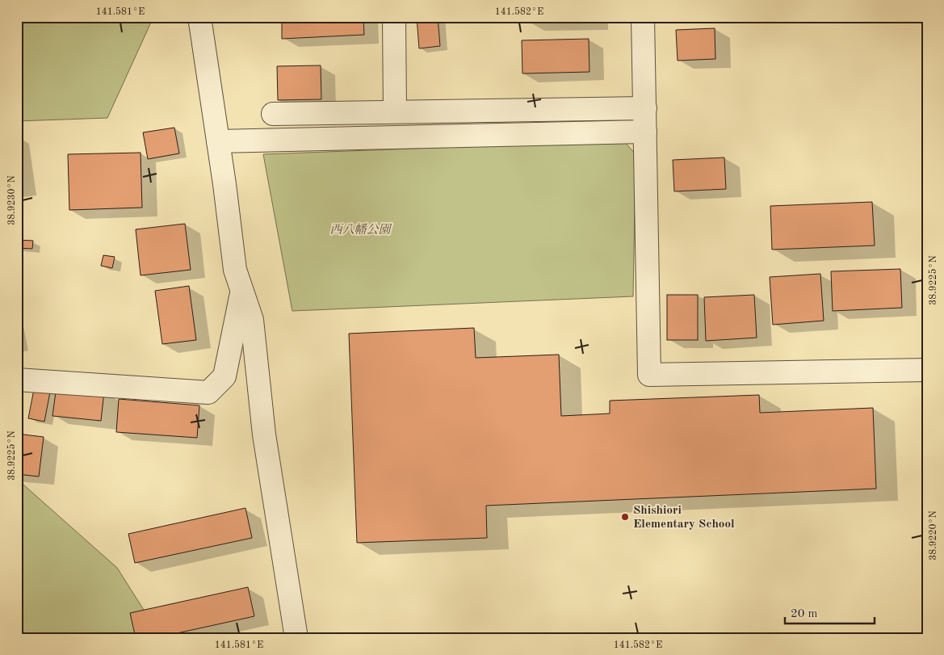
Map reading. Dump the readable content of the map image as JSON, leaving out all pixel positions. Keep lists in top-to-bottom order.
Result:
{
  "parks": ["西八幡公園"],
  "places": ["Shishiori Elementary School"],
  "scale_bar": "20 m",
  "coordinates": [
    "141.581°E",
    "141.582°E",
    "38.9230°N",
    "38.9225°N",
    "38.9220°N"
  ]
}
